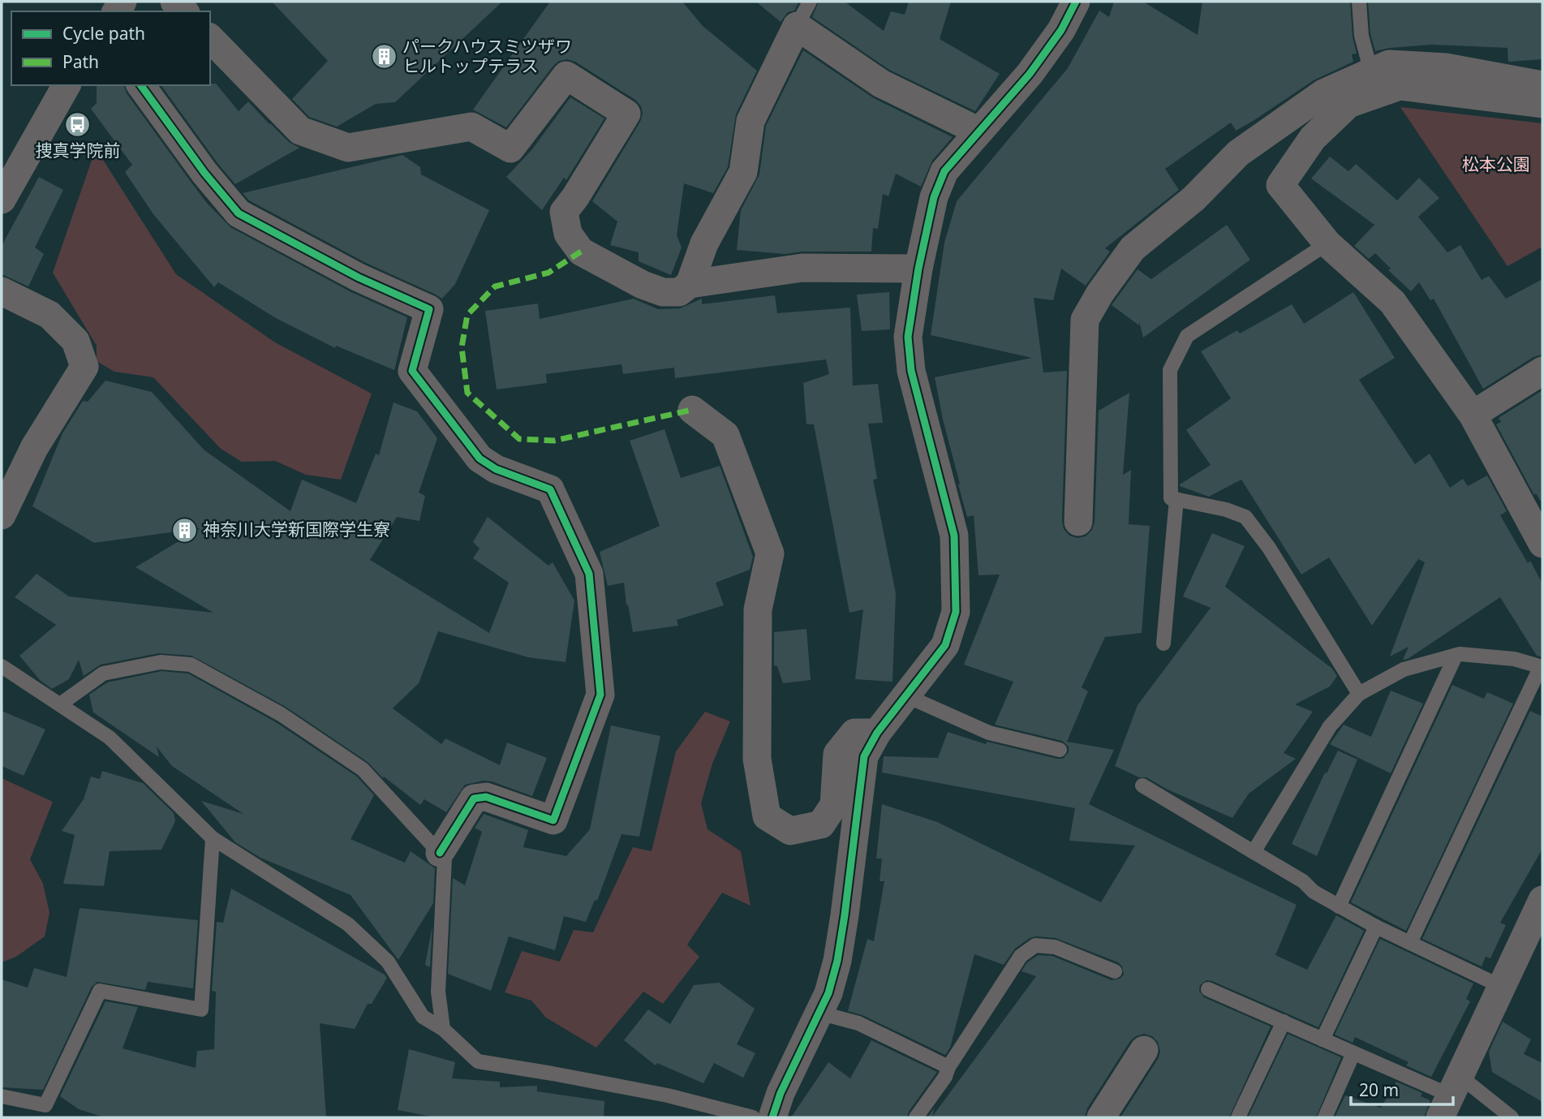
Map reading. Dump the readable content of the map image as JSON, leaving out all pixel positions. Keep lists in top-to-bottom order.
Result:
{
  "parks": ["松本公園"],
  "places": {
    "building": ["パークハウスミツザワ ヒルトップテラス", "神奈川大学新国際学生寮"],
    "bus stop": ["捜真学院前"]
  },
  "legend": ["Cycle path", "Path"],
  "scale_bar": "20 m"
}
